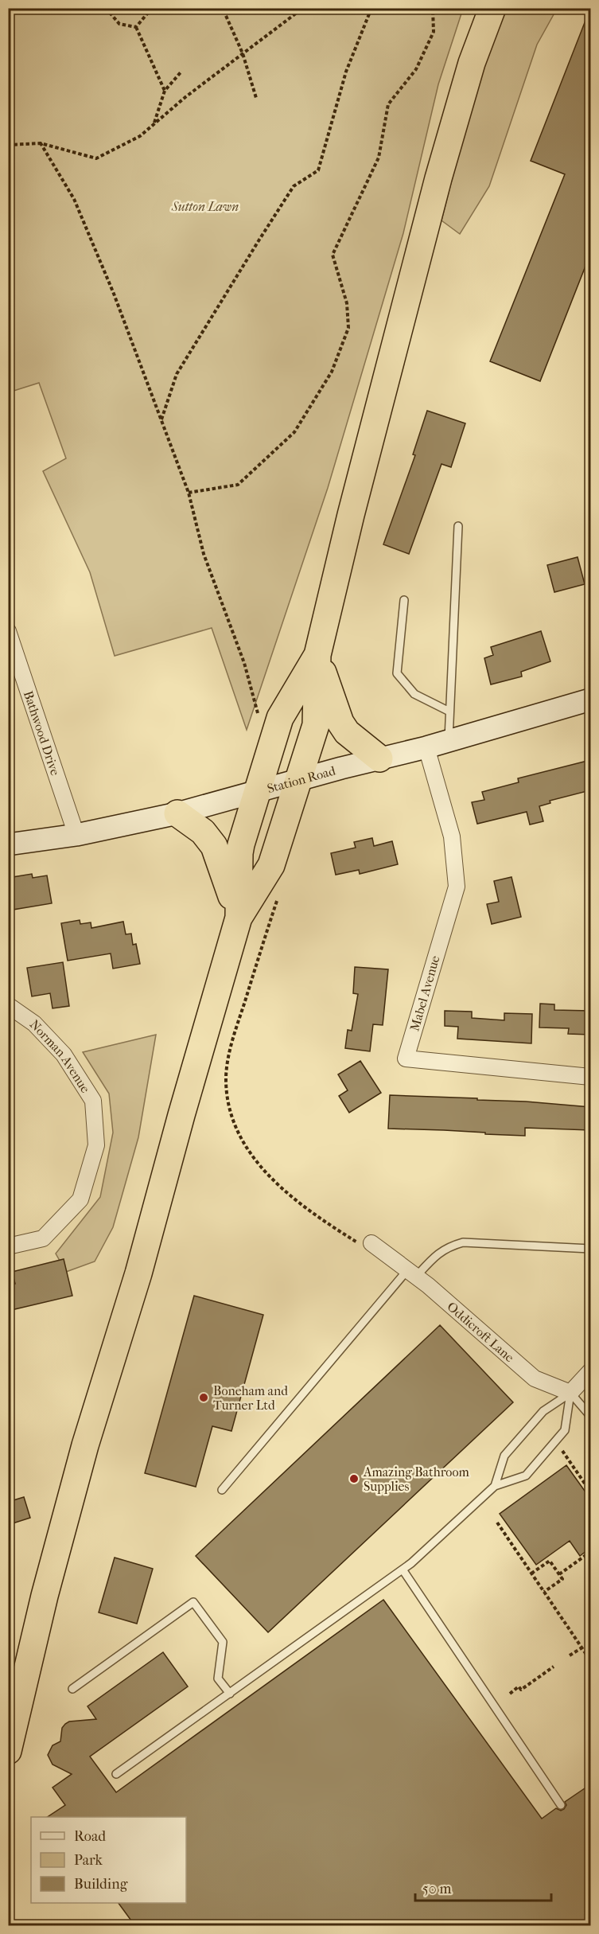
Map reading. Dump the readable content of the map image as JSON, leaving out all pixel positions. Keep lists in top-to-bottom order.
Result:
{
  "streets": {
    "main road": ["Station Road"],
    "street": [
      "Bathwood Drive",
      "Mabel Avenue",
      "Norman Avenue",
      "Oddicroft Lane"
    ]
  },
  "crossings": [
    ["Bathwood Drive", "Station Road"],
    ["Station Road", "Mabel Avenue"]
  ],
  "parks": ["Sutton Lawn"],
  "places": ["Boneham and Turner Ltd", "Amazing Bathroom Supplies"],
  "legend": ["Road", "Park", "Building"],
  "scale_bar": "50 m"
}
